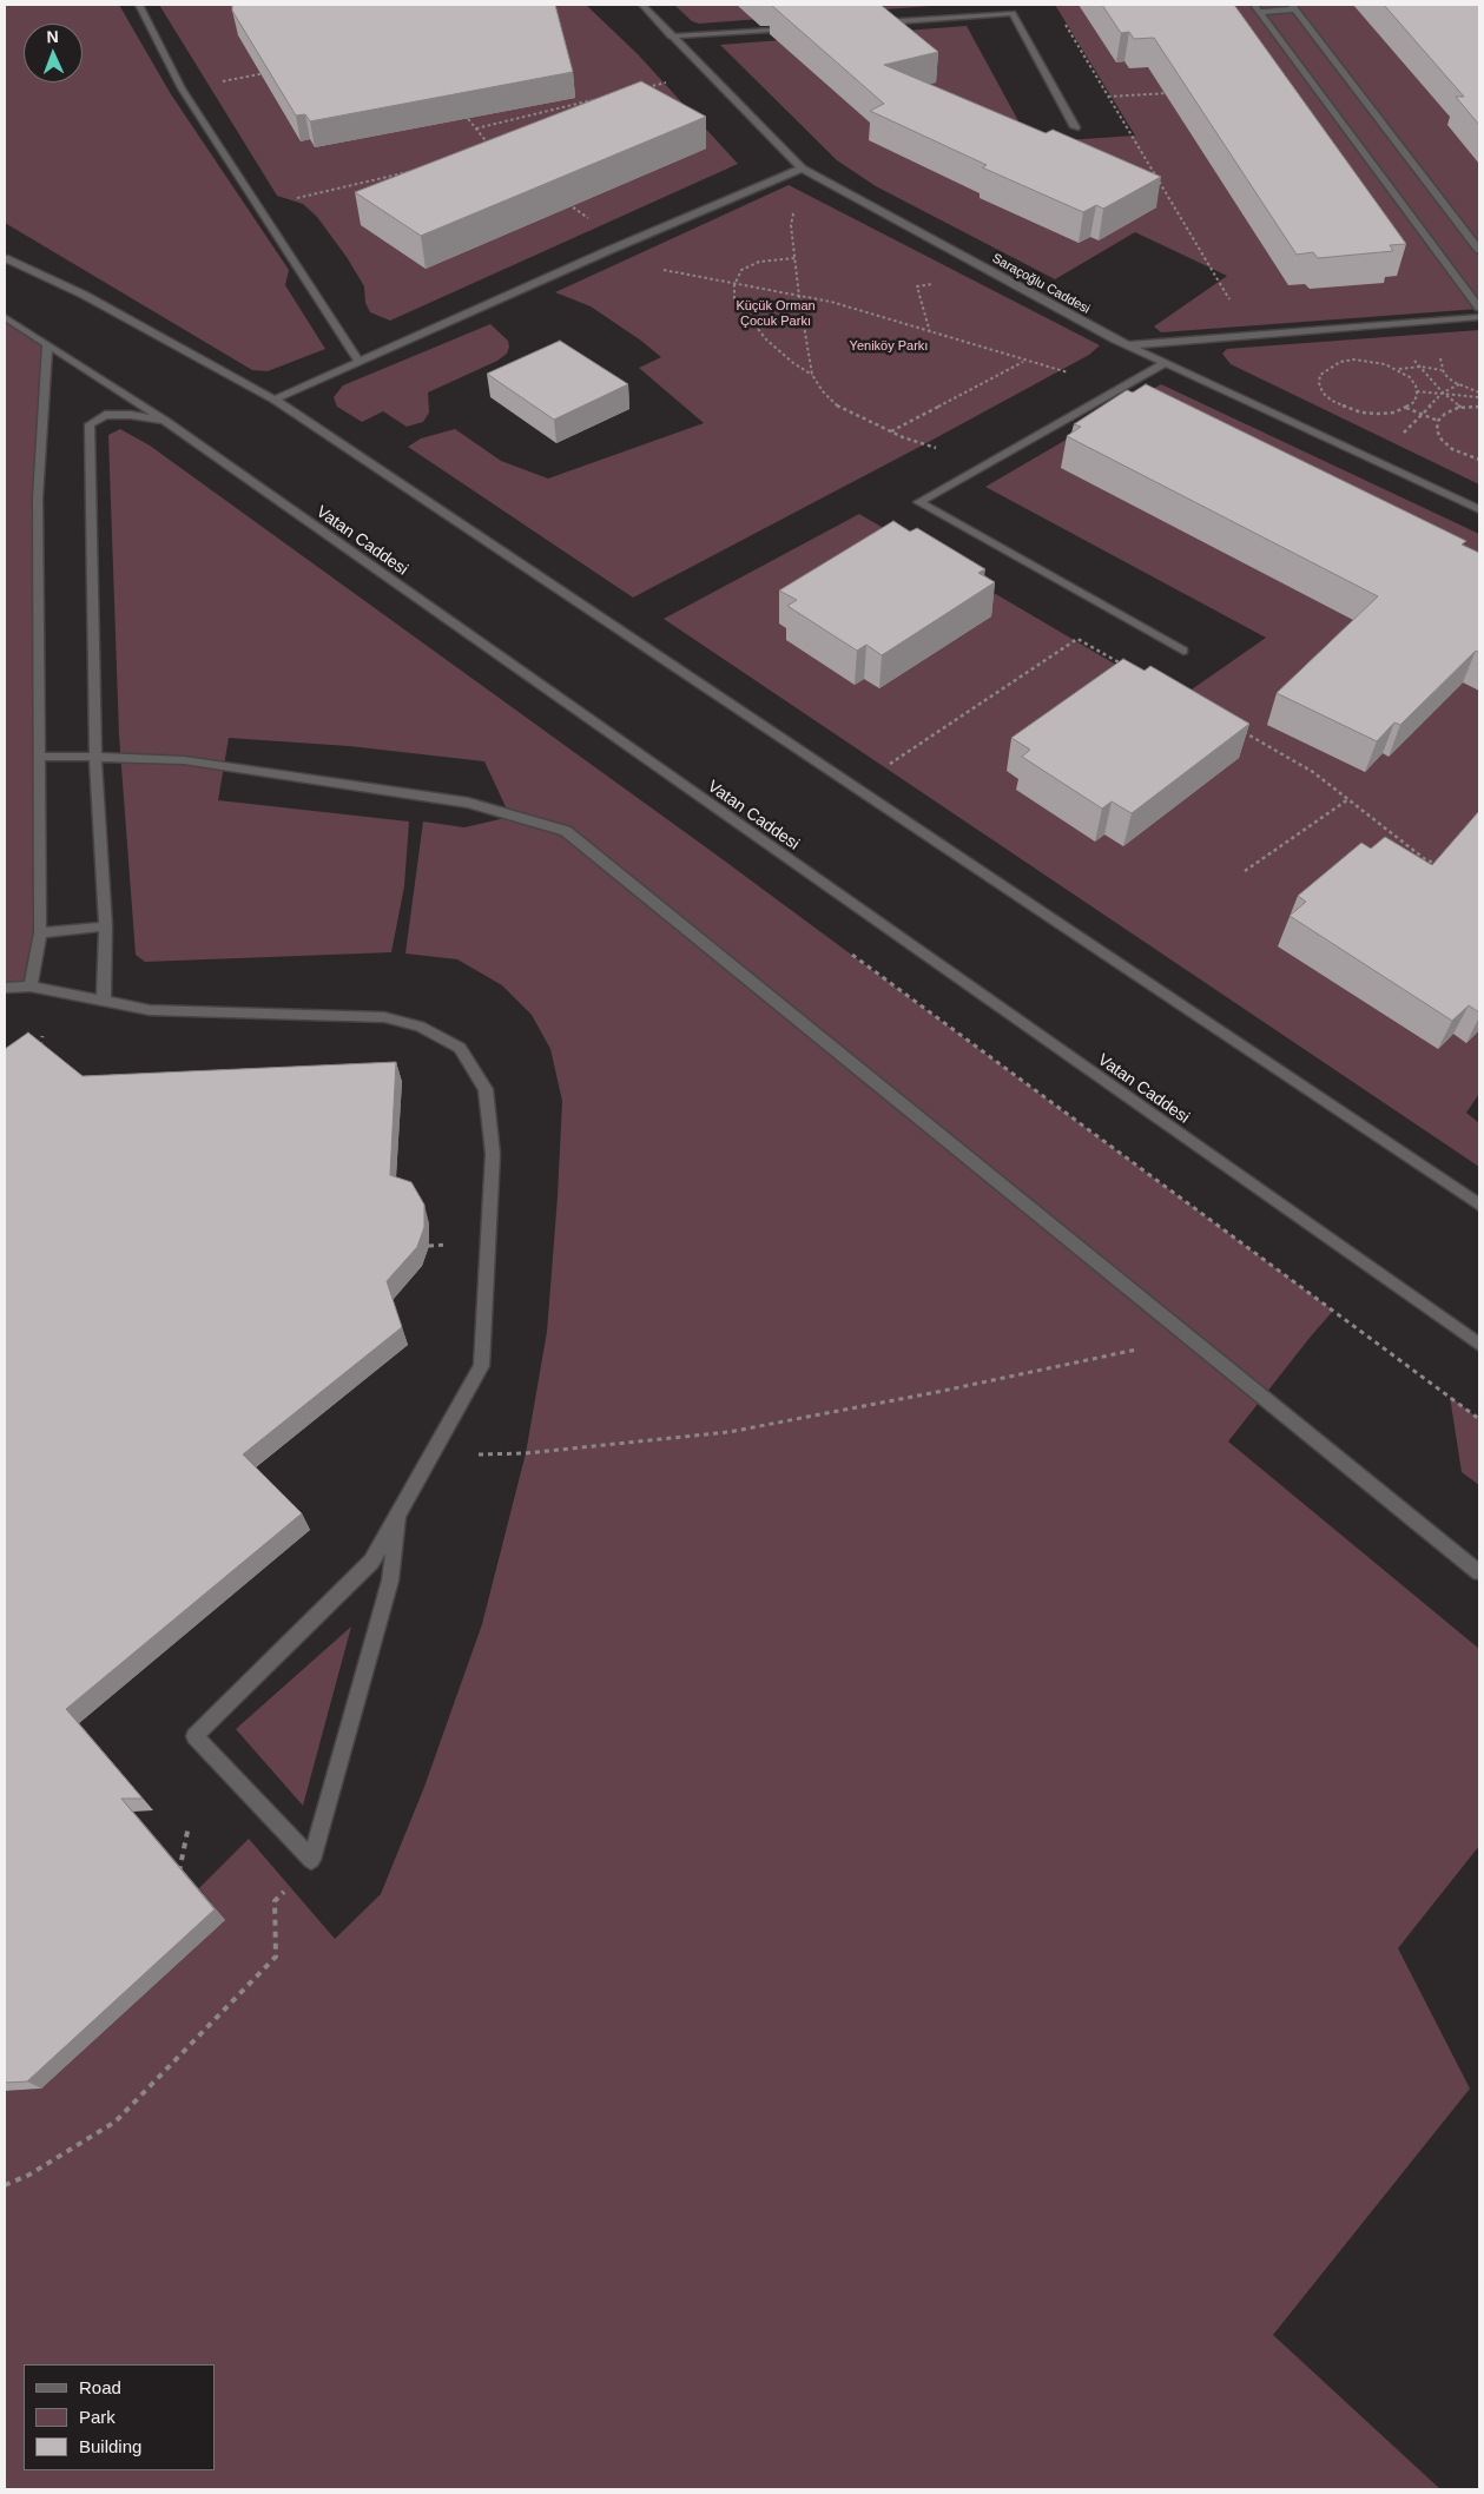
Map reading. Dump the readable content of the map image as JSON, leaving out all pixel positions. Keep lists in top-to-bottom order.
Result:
{
  "streets": {
    "street": ["Saraçoğlu Caddesi", "Vatan Caddesi"]
  },
  "parks": ["Küçük Orman Çocuk Parkı", "Yeniköy Parkı"],
  "legend": ["Road", "Park", "Building"],
  "north": "top"
}
